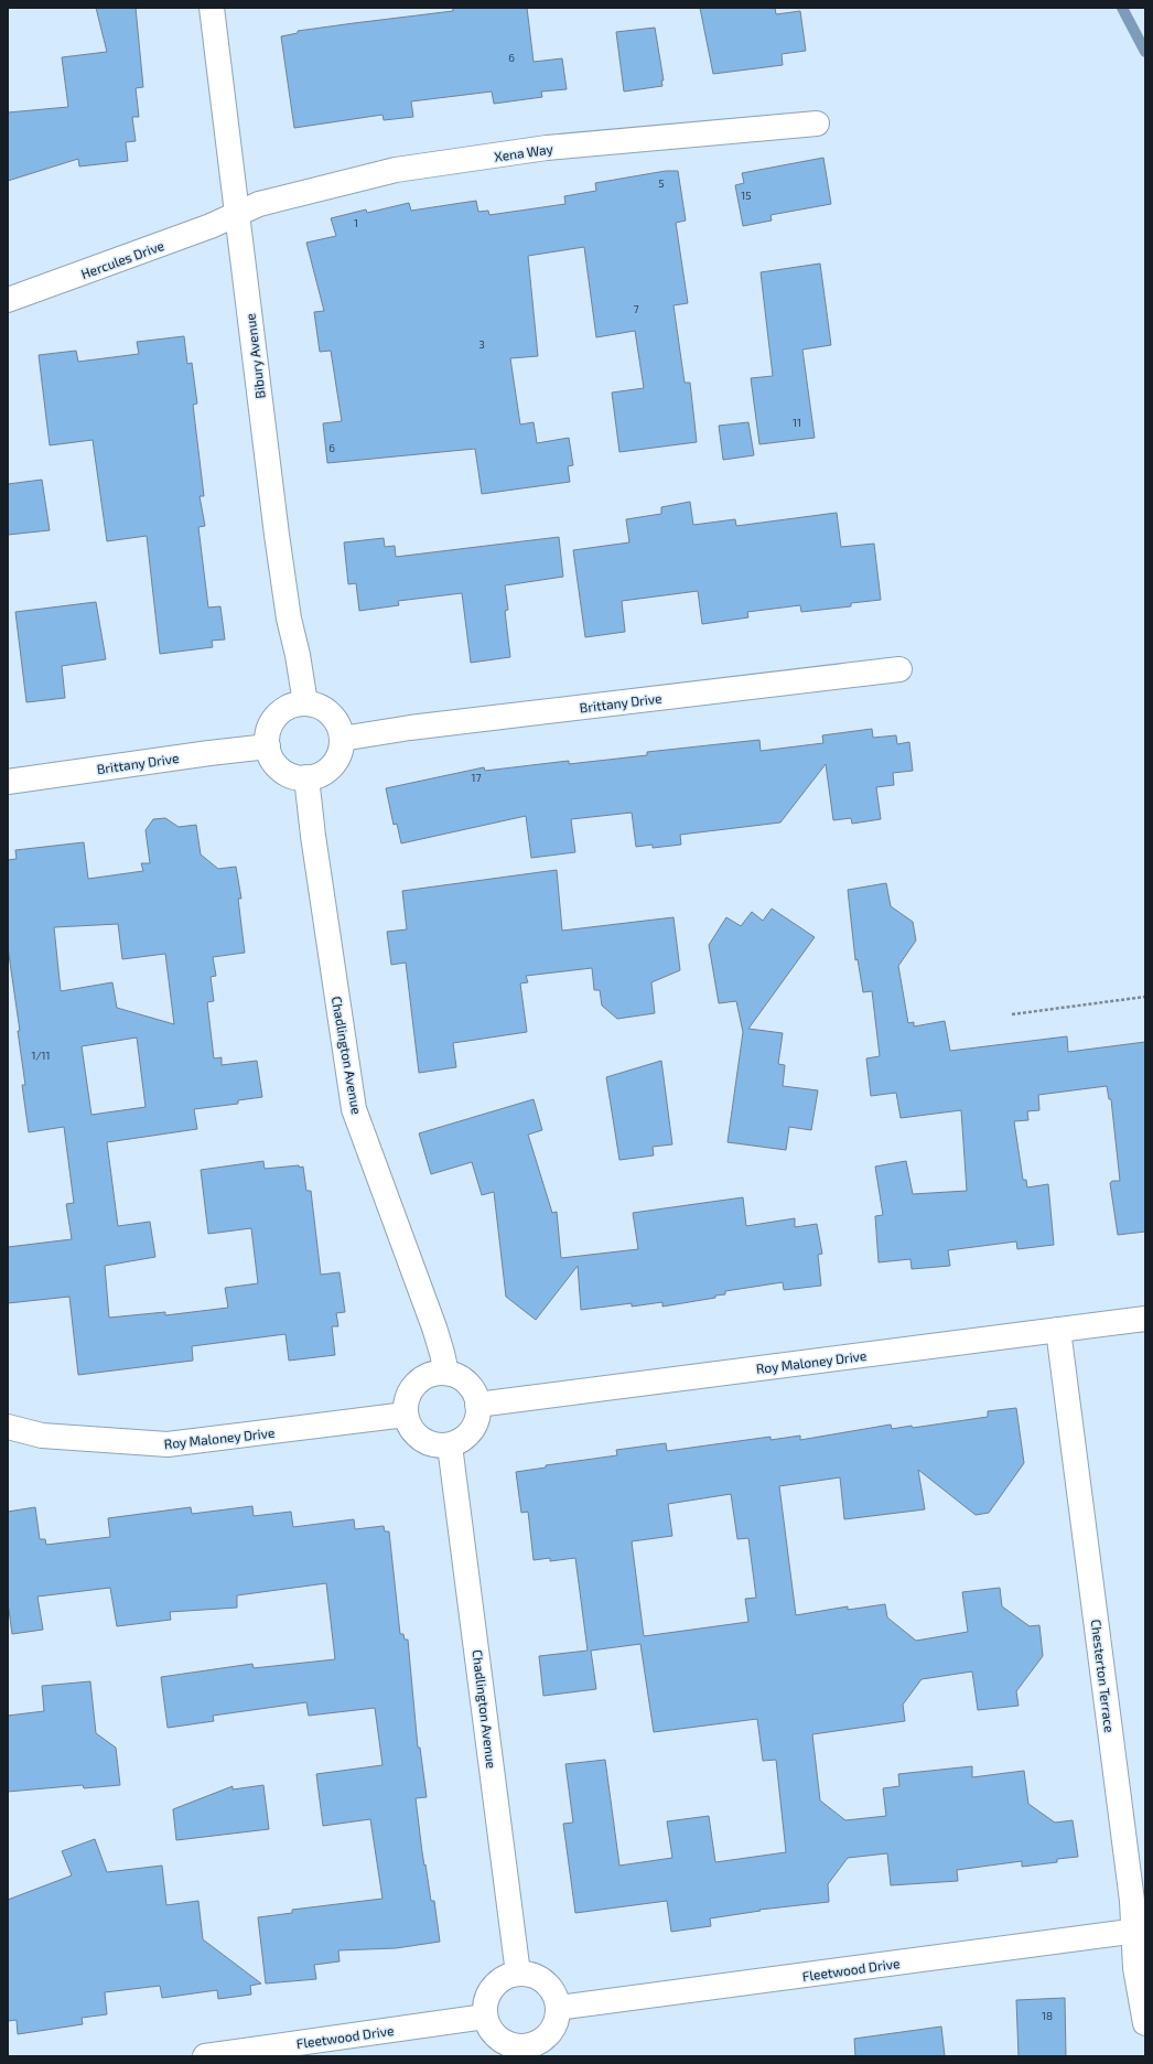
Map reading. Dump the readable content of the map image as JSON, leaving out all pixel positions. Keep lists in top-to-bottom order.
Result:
{
  "streets": {
    "street": [
      "Xena Way",
      "Hercules Drive",
      "Bibury Avenue",
      "Brittany Drive",
      "Chadlington Avenue",
      "Roy Maloney Drive",
      "Chesterton Terrace",
      "Fleetwood Drive"
    ]
  },
  "crossings": [
    ["Xena Way", "Hercules Drive"],
    ["Xena Way", "Bibury Avenue"],
    ["Hercules Drive", "Bibury Avenue"],
    ["Bibury Avenue", "Brittany Drive"],
    ["Bibury Avenue", "Chadlington Avenue"],
    ["Brittany Drive", "Chadlington Avenue"],
    ["Chadlington Avenue", "Roy Maloney Drive"],
    ["Chadlington Avenue", "Fleetwood Drive"],
    ["Roy Maloney Drive", "Chesterton Terrace"],
    ["Chesterton Terrace", "Fleetwood Drive"]
  ],
  "house_numbers": [
    "6",
    "5",
    "15",
    "1",
    "7",
    "3",
    "11",
    "6",
    "17",
    "1/11",
    "18"
  ]
}
